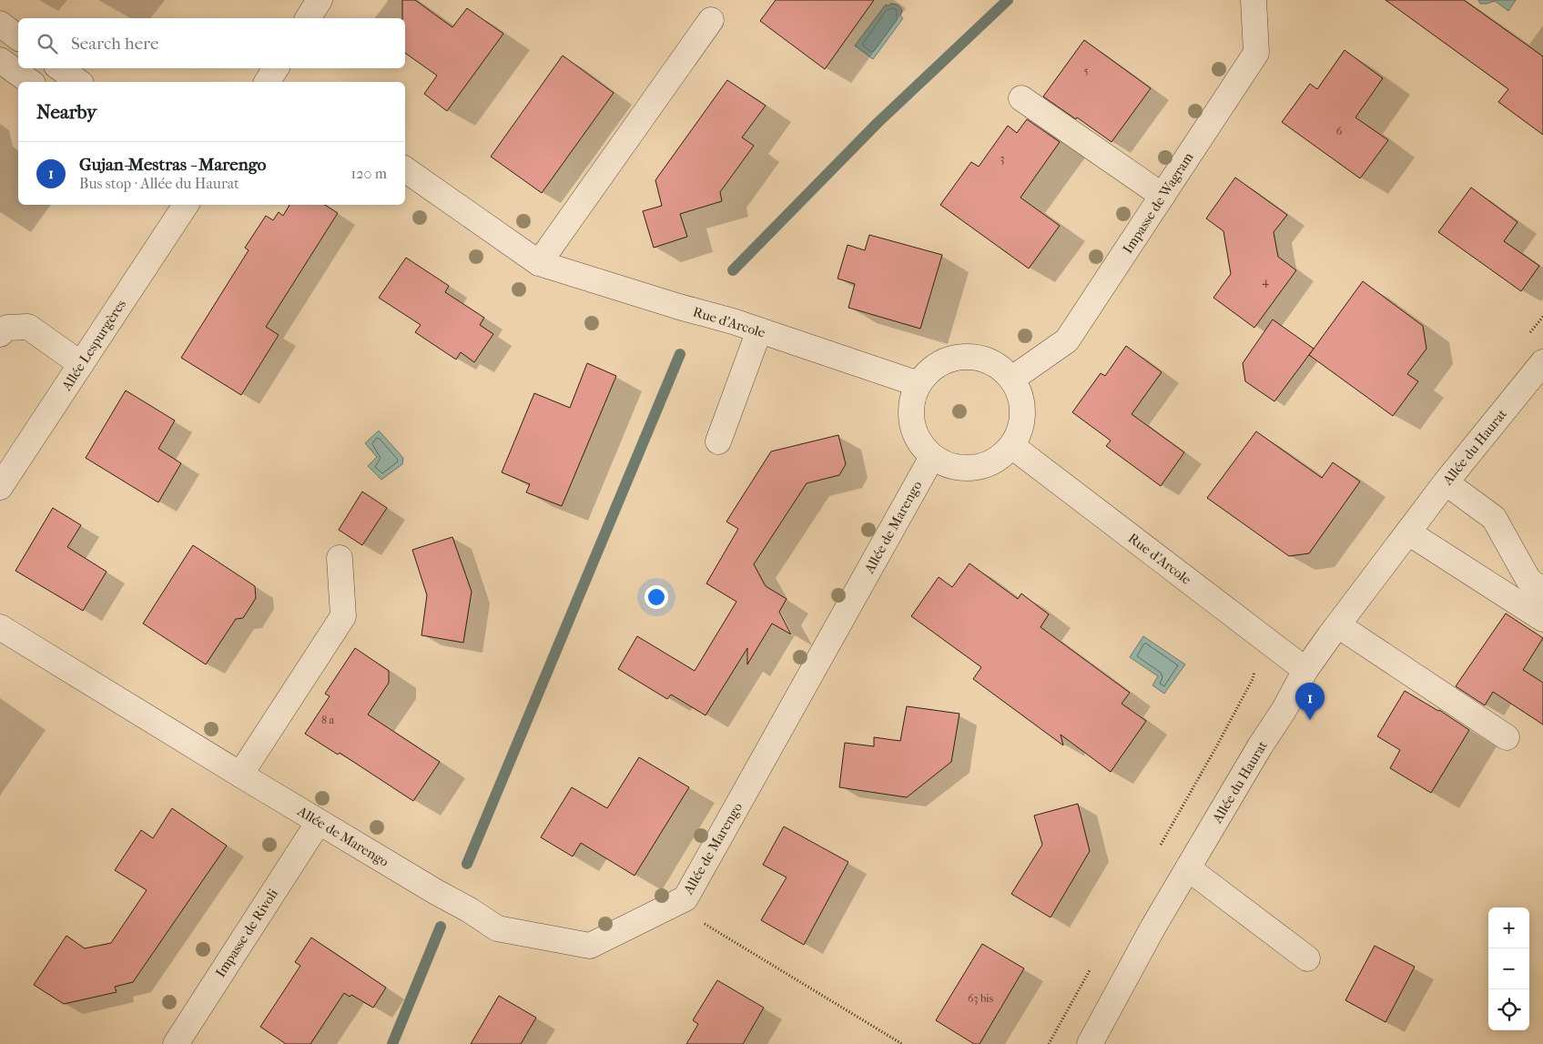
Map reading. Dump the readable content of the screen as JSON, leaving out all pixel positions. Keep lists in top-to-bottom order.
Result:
{
  "streets": {
    "street": [
      "Impasse de Wagram",
      "Rue d'Arcole",
      "Allée Lespurgères",
      "Allée du Haurat",
      "Allée de Marengo",
      "Impasse de Rivoli"
    ]
  },
  "crossings": [
    ["Impasse de Wagram", "Rue d'Arcole"],
    ["Impasse de Wagram", "Allée de Marengo"],
    ["Rue d'Arcole", "Allée du Haurat"],
    ["Rue d'Arcole", "Allée de Marengo"],
    ["Allée de Marengo", "Impasse de Rivoli"]
  ],
  "house_numbers": [
    "5",
    "6",
    "3",
    "4",
    "8 a",
    "63 bis"
  ],
  "page": {
    "search": "Search here",
    "heading": "Nearby",
    "list": [
      {
        "mark": "1",
        "name": "Gujan-Mestras - Marengo",
        "note": "Bus stop · Allée du Haurat",
        "value": "120 m"
      }
    ],
    "pins": "1",
    "map_buttons": ["+", "−"]
  }
}
